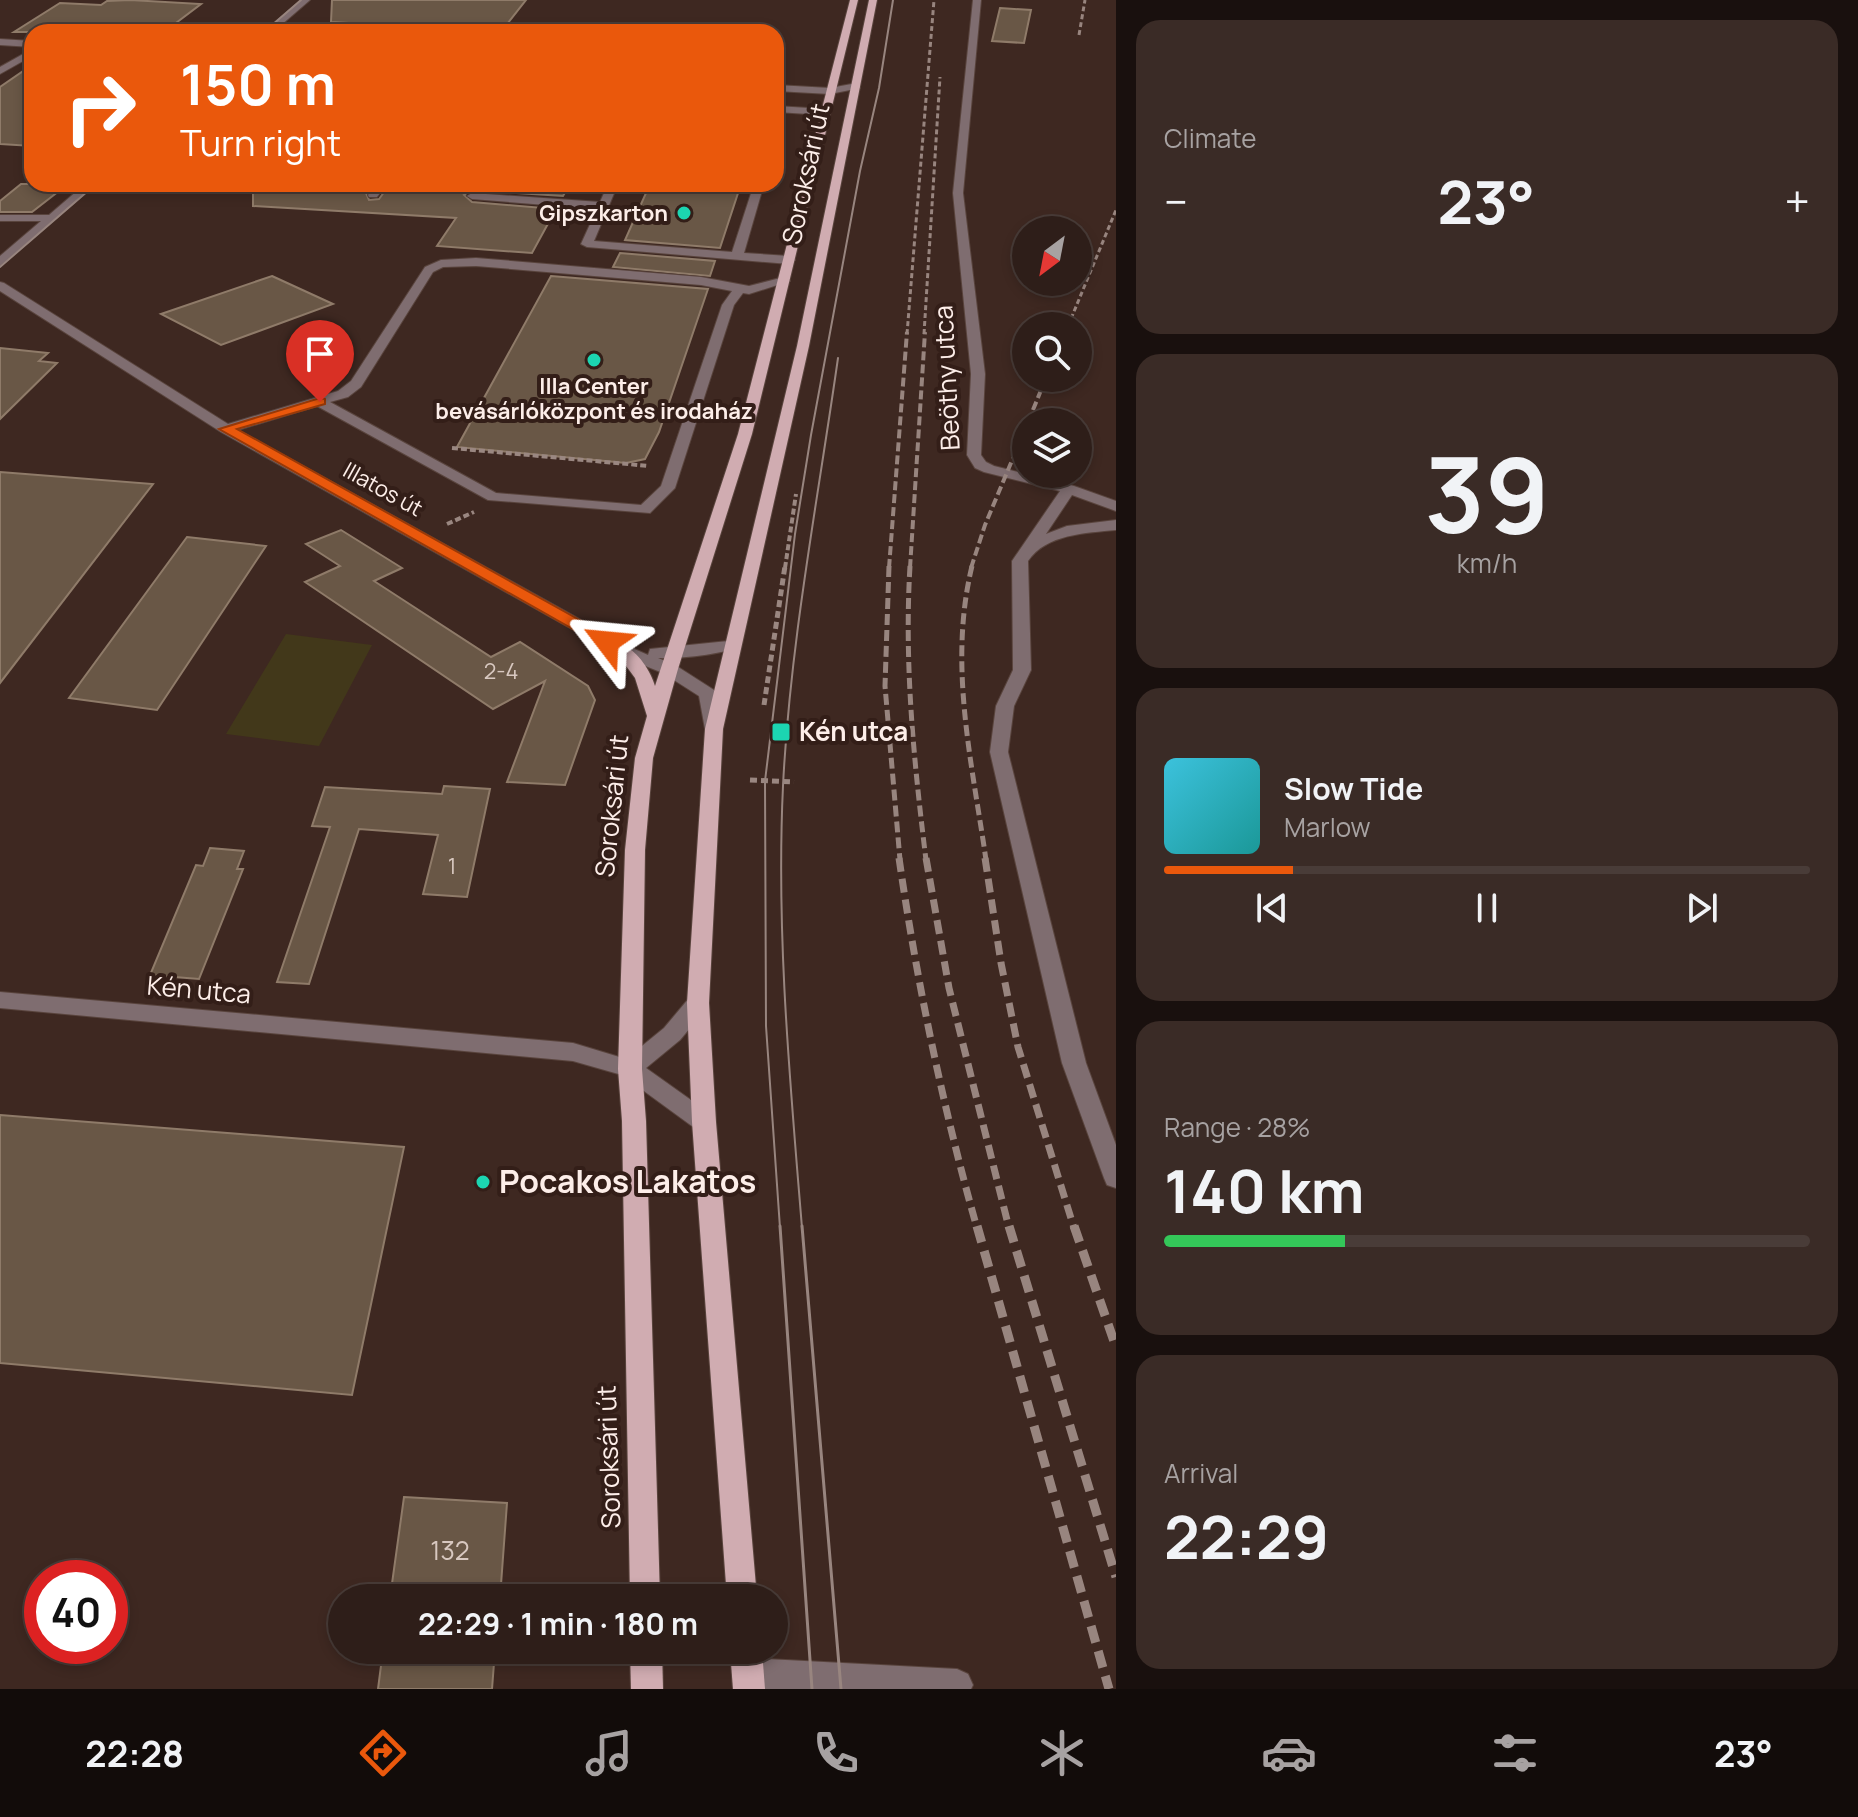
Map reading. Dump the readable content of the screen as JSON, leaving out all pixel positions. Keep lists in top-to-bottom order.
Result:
{
  "streets": {
    "main road": ["Soroksári út"],
    "street": ["Beöthy utca", "Illatos út", "Kén utca"]
  },
  "crossings": [
    ["Soroksári út", "Illatos út"],
    ["Soroksári út", "Kén utca"]
  ],
  "places": {
    "other": ["Gipszkarton", "Illa Center bevásárlóközpont és irodaház", "Pocakos Lakatos"],
    "transit": ["Kén utca"]
  },
  "house_numbers": ["2-4", "1", "132"],
  "north": "bottom left",
  "page": {
    "tile": [
      "Climate",
      ["39", "km/h"],
      ["Range · 28%", "140 km"],
      ["Arrival", "22:29"]
    ],
    "turn": ["150 m", "Turn right"],
    "heat": ["−", "23°", "+"],
    "song": ["Slow Tide", "Marlow"],
    "limit": "40",
    "trip": "22:29 · 1 min · 180 m",
    "tabs": ["22:28", "23°"]
  }
}
